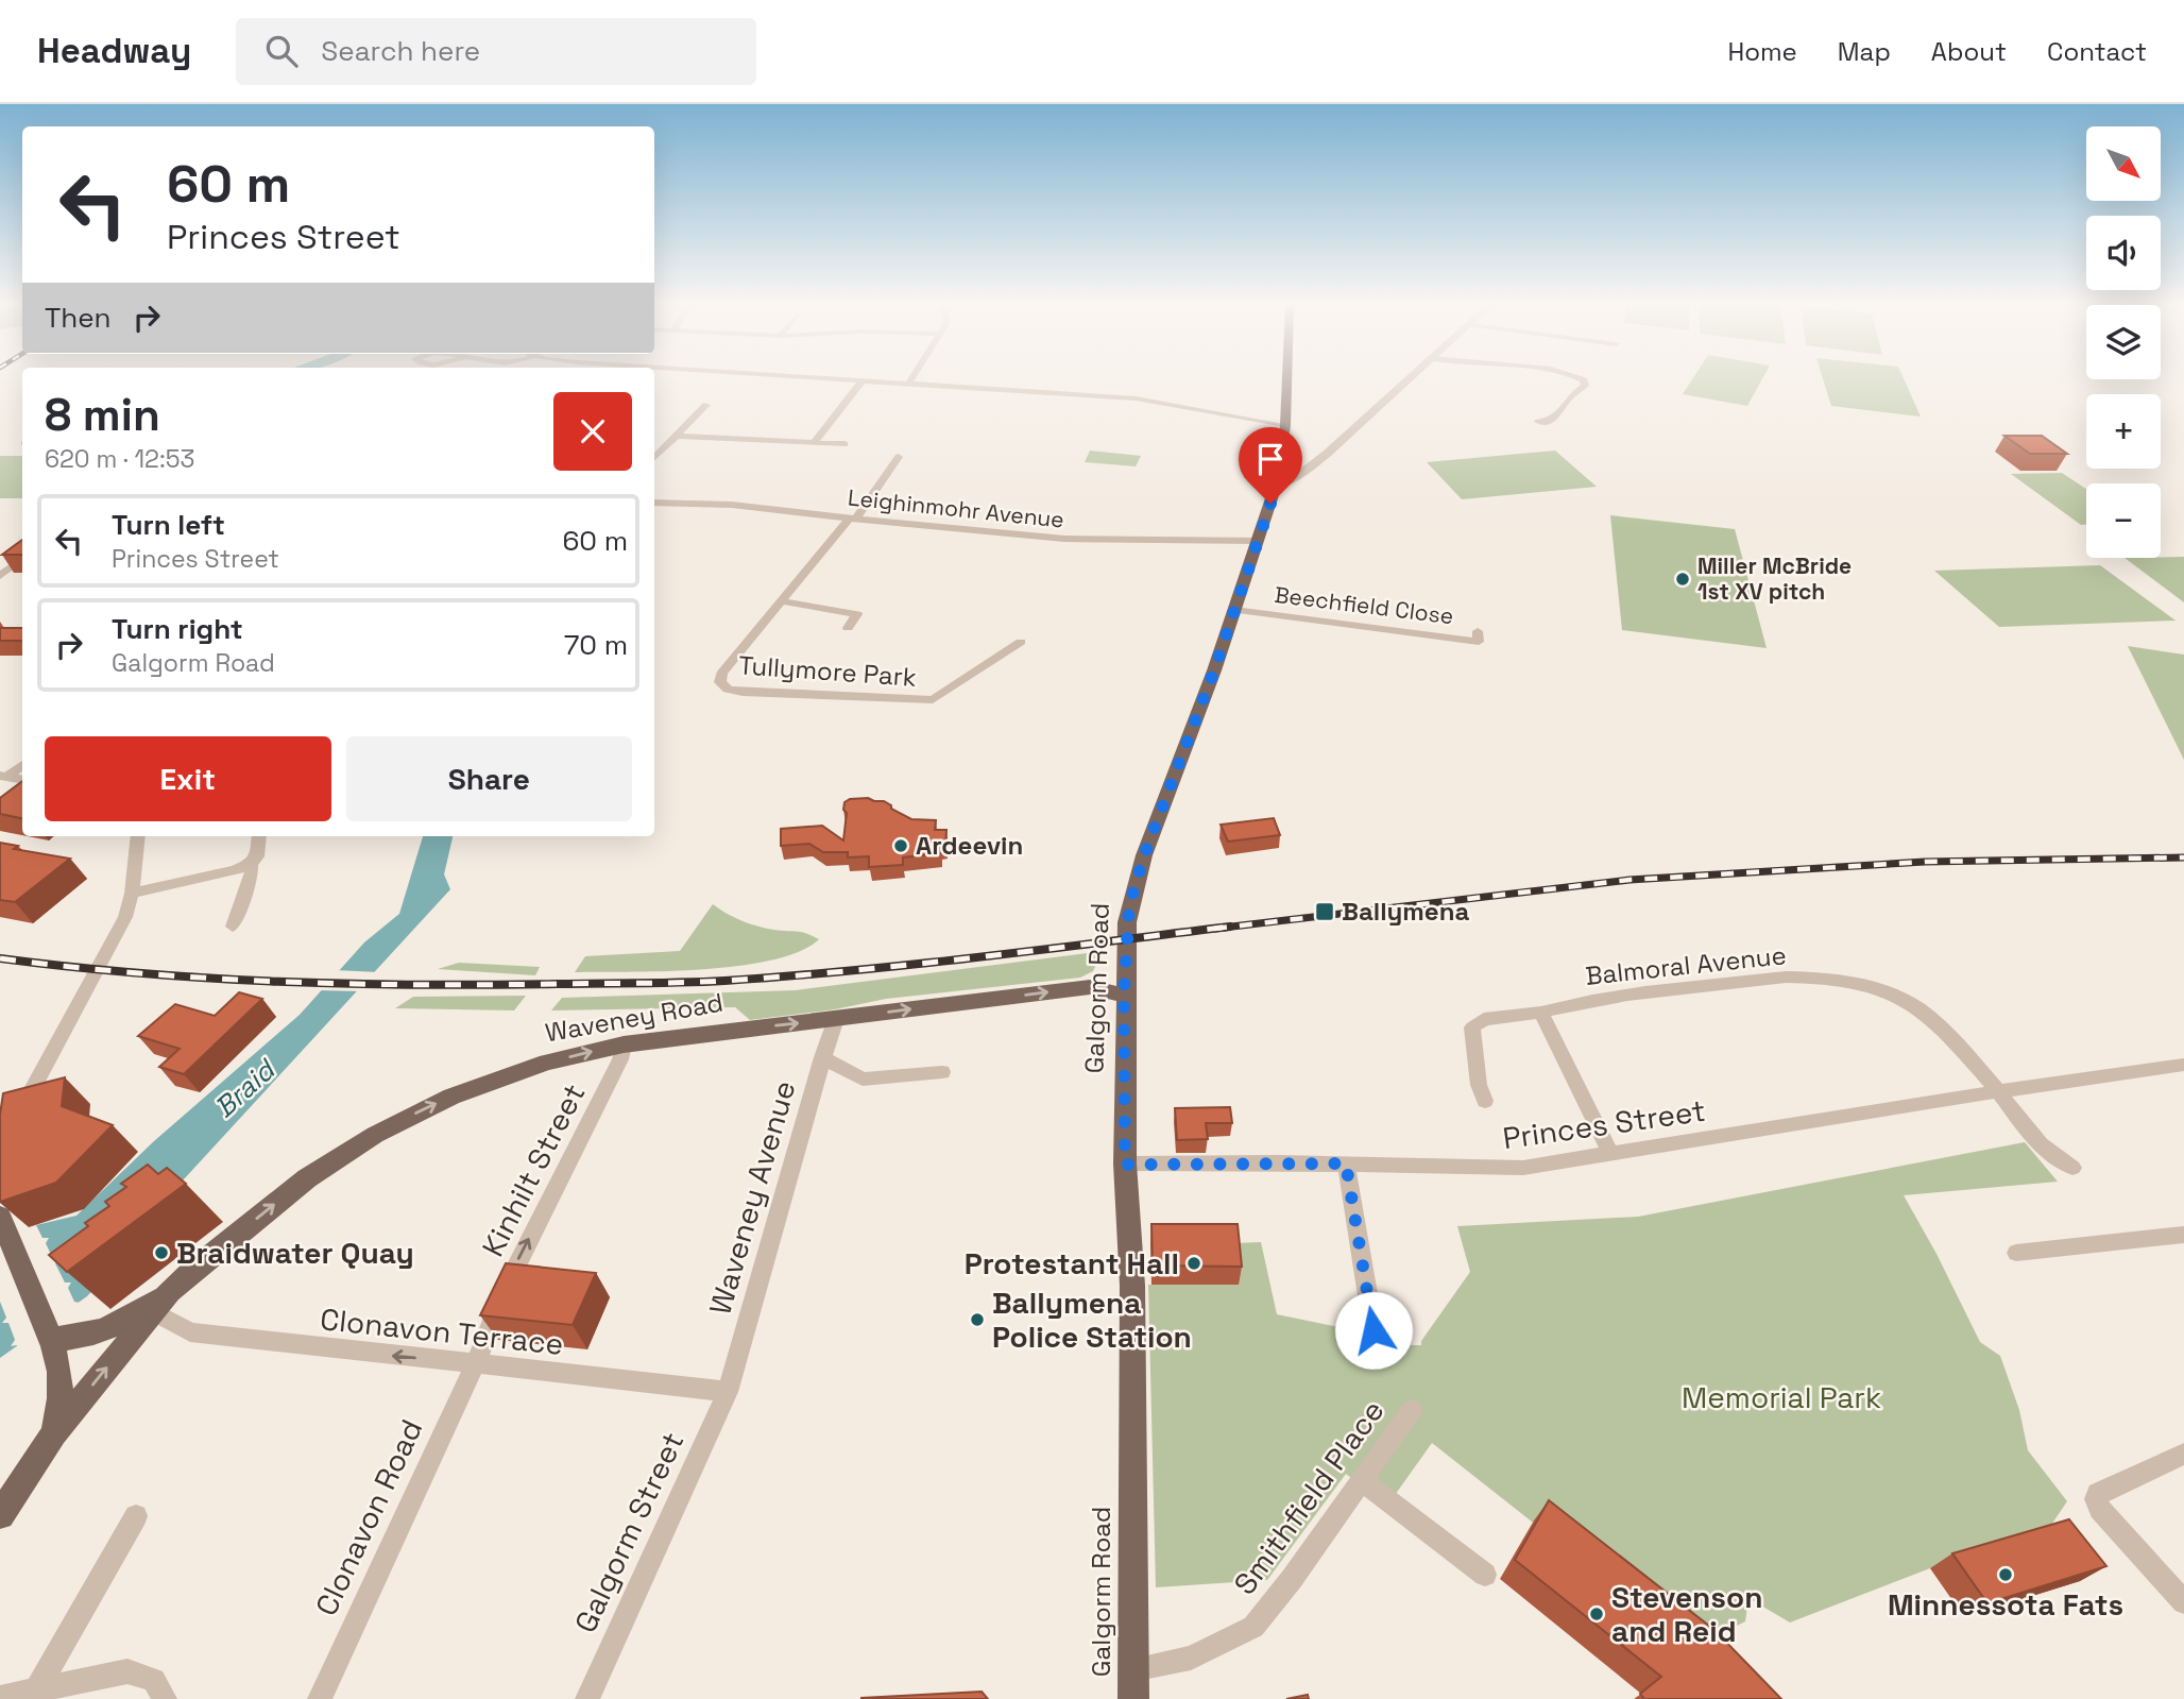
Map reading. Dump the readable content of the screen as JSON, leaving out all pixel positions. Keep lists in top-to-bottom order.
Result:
{
  "streets": {
    "main road": ["Galgorm Road", "Waveney Road"],
    "street": [
      "Leighinmohr Avenue",
      "Beechfield Close",
      "Tullymore Park",
      "Balmoral Avenue",
      "Princes Street",
      "Kinhilt Street",
      "Waveney Avenue",
      "Clonavon Terrace",
      "Smithfield Place",
      "Clonavon Road",
      "Galgorm Street"
    ]
  },
  "crossings": [
    ["Leighinmohr Avenue", "Tullymore Park"],
    ["Leighinmohr Avenue", "Galgorm Road"],
    ["Beechfield Close", "Galgorm Road"],
    ["Balmoral Avenue", "Princes Street"],
    ["Galgorm Road", "Waveney Road"],
    ["Galgorm Road", "Princes Street"],
    ["Galgorm Road", "Smithfield Place"],
    ["Waveney Road", "Kinhilt Street"],
    ["Waveney Road", "Waveney Avenue"],
    ["Waveney Road", "Clonavon Terrace"],
    ["Kinhilt Street", "Clonavon Terrace"],
    ["Kinhilt Street", "Clonavon Road"],
    ["Waveney Avenue", "Clonavon Terrace"],
    ["Waveney Avenue", "Galgorm Street"],
    ["Clonavon Terrace", "Clonavon Road"],
    ["Clonavon Terrace", "Galgorm Street"]
  ],
  "one_way": ["Waveney Road", "Kinhilt Street", "Clonavon Terrace"],
  "water": ["Braid"],
  "parks": ["Memorial Park"],
  "places": {
    "other": [
      "Miller McBride 1st XV pitch",
      "Ardeevin",
      "Braidwater Quay",
      "Protestant Hall",
      "Ballymena Police Station",
      "Minnessota Fats",
      "Stevenson and Reid"
    ],
    "transit": ["Ballymena"]
  },
  "north": "bottom right",
  "page": {
    "header": "Headway",
    "search": "Search here",
    "nav": [
      "Home",
      "Map",
      "About",
      "Contact"
    ],
    "map_buttons": ["+", "−"],
    "turn": ["60 m", "Princes Street"],
    "then": "Then",
    "heading": ["8 min", "620 m · 12:53"],
    "list": [
      {
        "name": "Turn left",
        "note": "Princes Street",
        "value": "60 m"
      },
      {
        "name": "Turn right",
        "note": "Galgorm Road",
        "value": "70 m"
      }
    ],
    "buttons": ["Exit", "Share"]
  }
}
